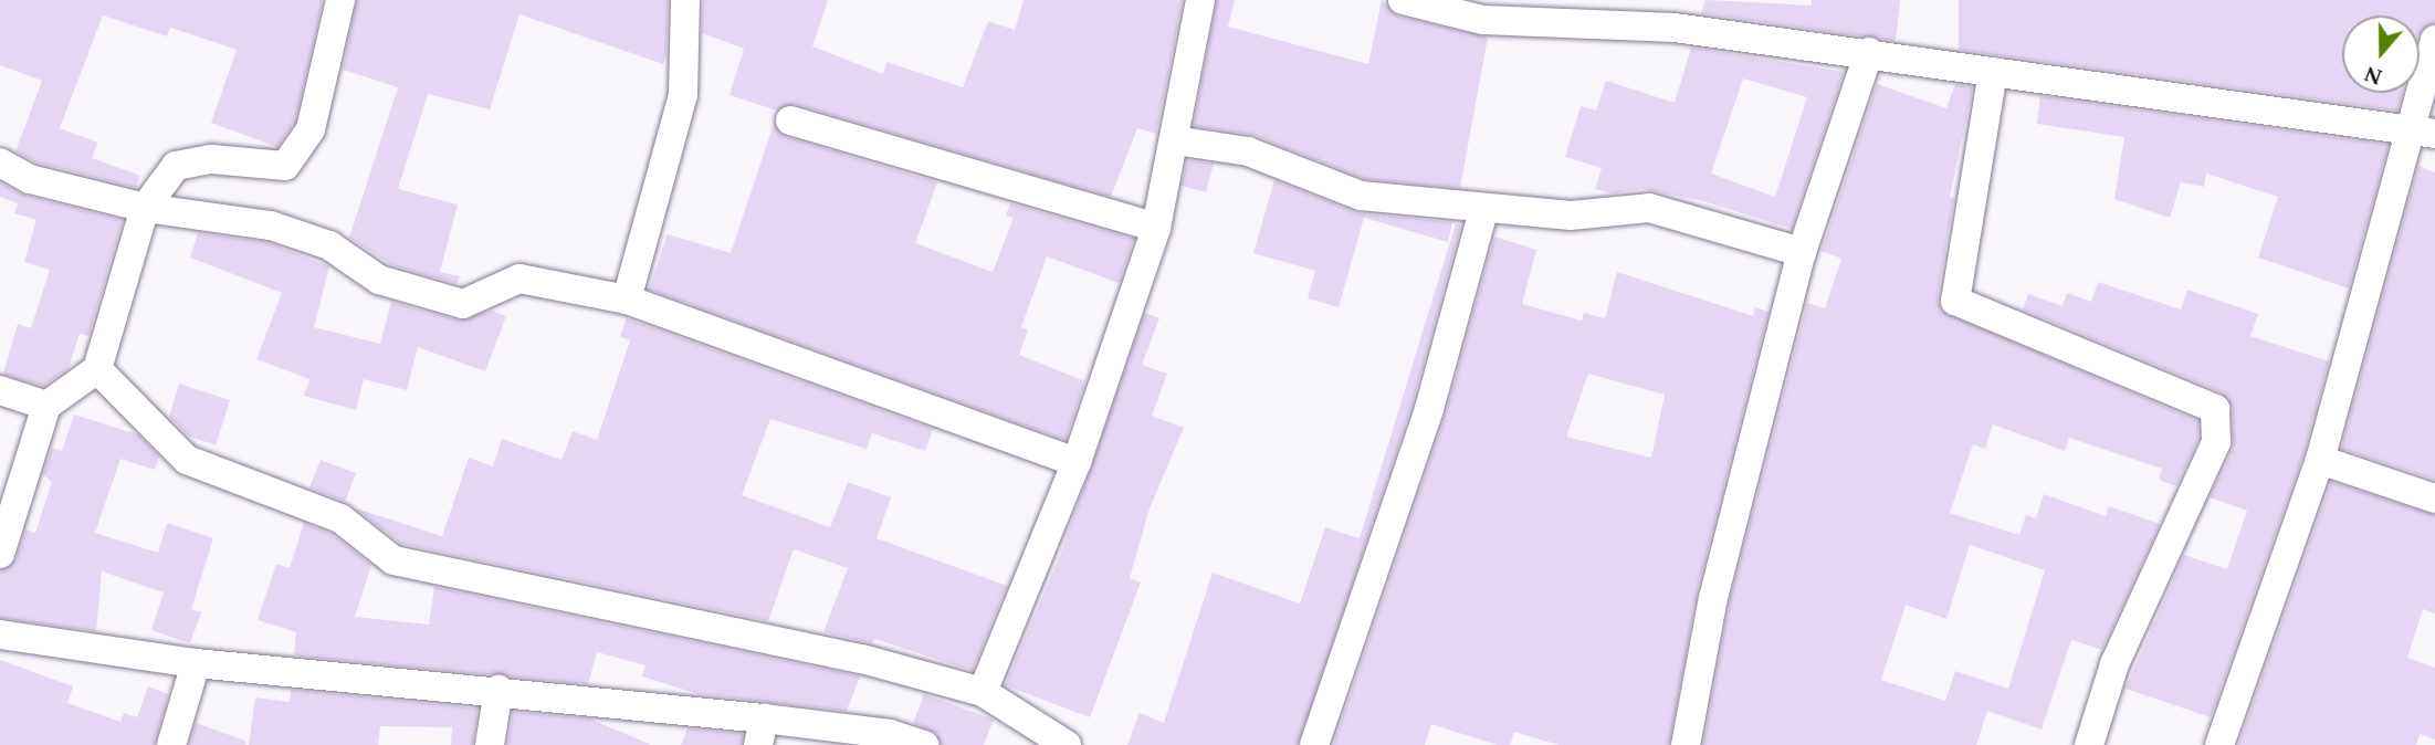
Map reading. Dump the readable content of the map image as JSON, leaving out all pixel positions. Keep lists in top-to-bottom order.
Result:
{
  "north": "bottom"
}
